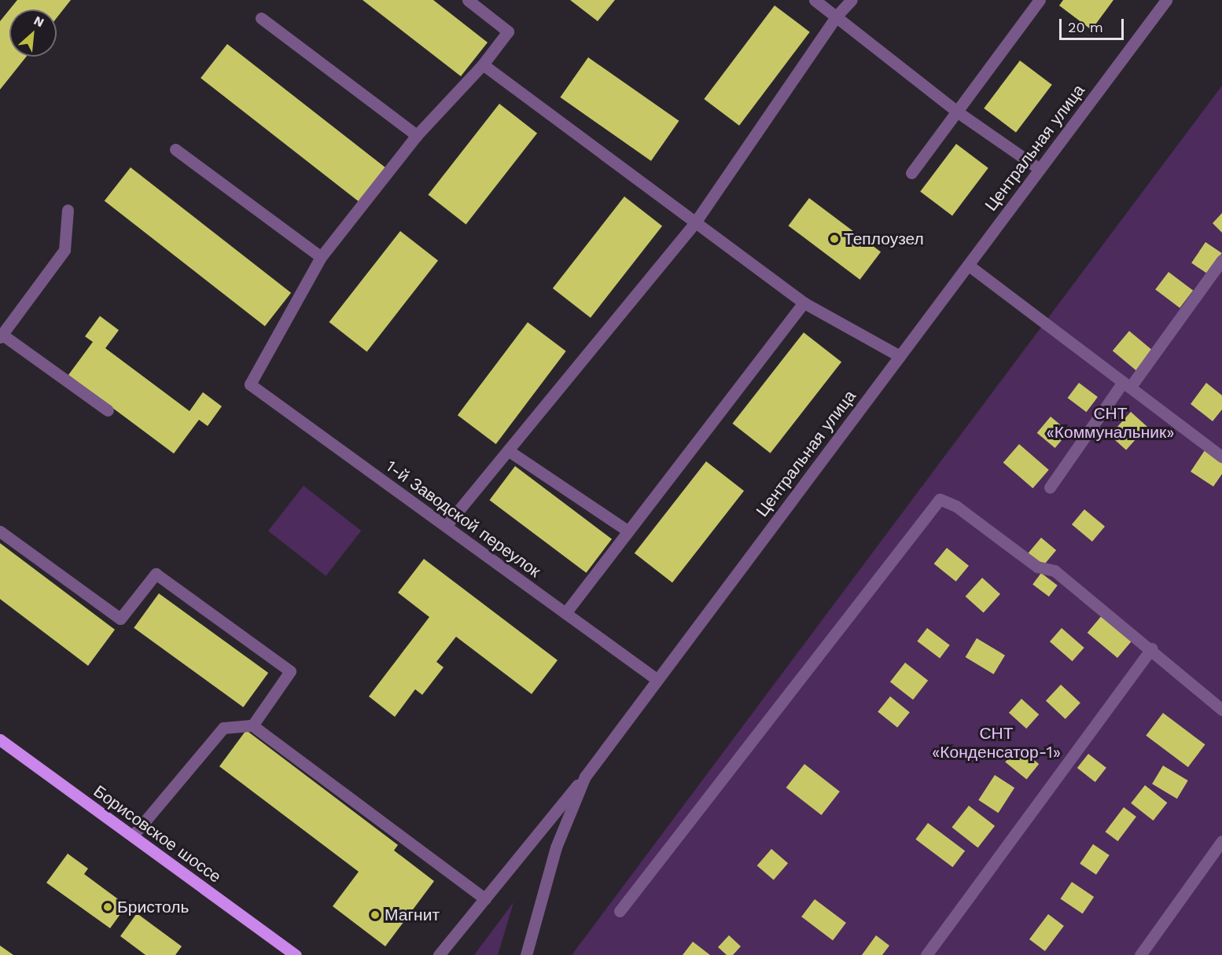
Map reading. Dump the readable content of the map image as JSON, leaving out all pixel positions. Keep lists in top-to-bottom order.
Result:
{
  "streets": {
    "main road": ["Борисовское шоссе"],
    "street": ["Центральная улица", "1-й Заводской переулок"]
  },
  "crossings": [
    ["Центральная улица", "1-й Заводской переулок"]
  ],
  "parks": ["СНТ «Коммунальник»", "СНТ «Конденсатор-1»"],
  "places": ["Теплоузел", "Бристоль", "Магнит"],
  "scale_bar": "20 m",
  "north": "top right"
}
